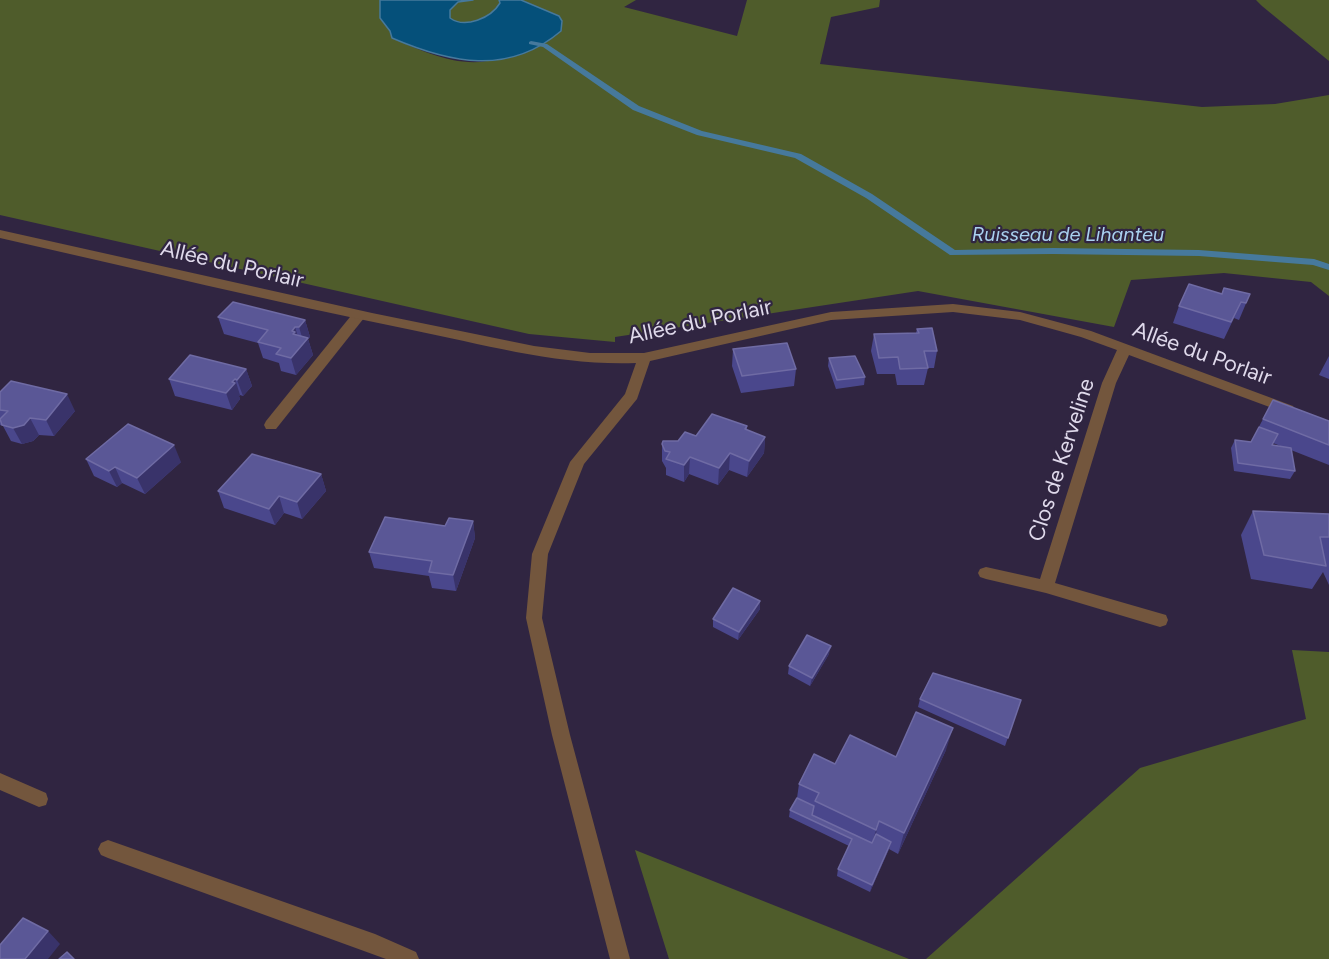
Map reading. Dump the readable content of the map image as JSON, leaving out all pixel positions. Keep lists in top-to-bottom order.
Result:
{
  "streets": {
    "street": ["Allée du Porlair", "Clos de Kerveline"]
  },
  "crossings": [
    ["Allée du Porlair", "Clos de Kerveline"]
  ],
  "water": ["Ruisseau de Lihanteu"]
}
